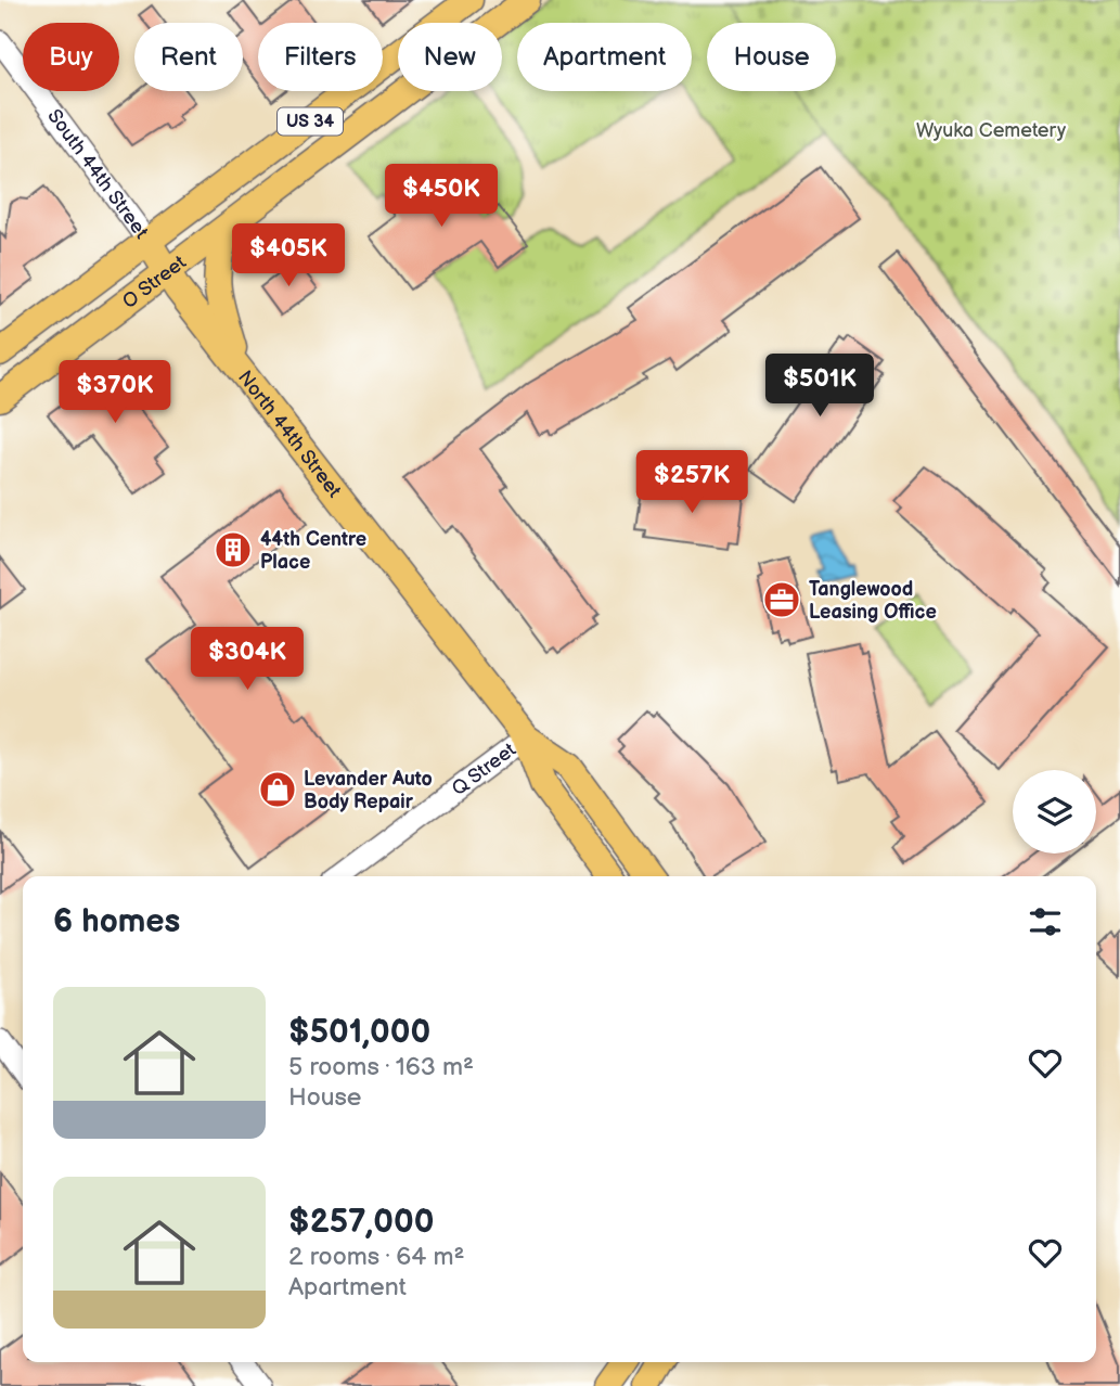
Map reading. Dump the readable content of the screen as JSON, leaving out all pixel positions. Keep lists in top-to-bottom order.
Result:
{
  "streets": {
    "main road": [
      "US 34",
      "South 44th Street",
      "O Street",
      "North 44th Street"
    ],
    "street": ["Q Street"]
  },
  "crossings": [
    ["South 44th Street", "O Street"],
    ["South 44th Street", "North 44th Street"],
    ["O Street", "North 44th Street"],
    ["North 44th Street", "Q Street"]
  ],
  "parks": ["Wyuka Cemetery"],
  "places": {
    "building": ["44th Centre Place"],
    "office": ["Tanglewood Leasing Office"],
    "shop": ["Levander Auto Body Repair"]
  },
  "page": {
    "chip": [
      "Buy",
      "Rent",
      "Filters",
      "New",
      "Apartment",
      "House"
    ],
    "price": [
      "$450K",
      "$405K",
      "$501K",
      "$370K",
      "$257K",
      "$304K"
    ],
    "heading": "6 homes",
    "list": [
      {
        "name": "$501,000",
        "note": "5 rooms · 163 m² · House"
      },
      {
        "name": "$257,000",
        "note": "2 rooms · 64 m² · Apartment"
      }
    ]
  }
}
